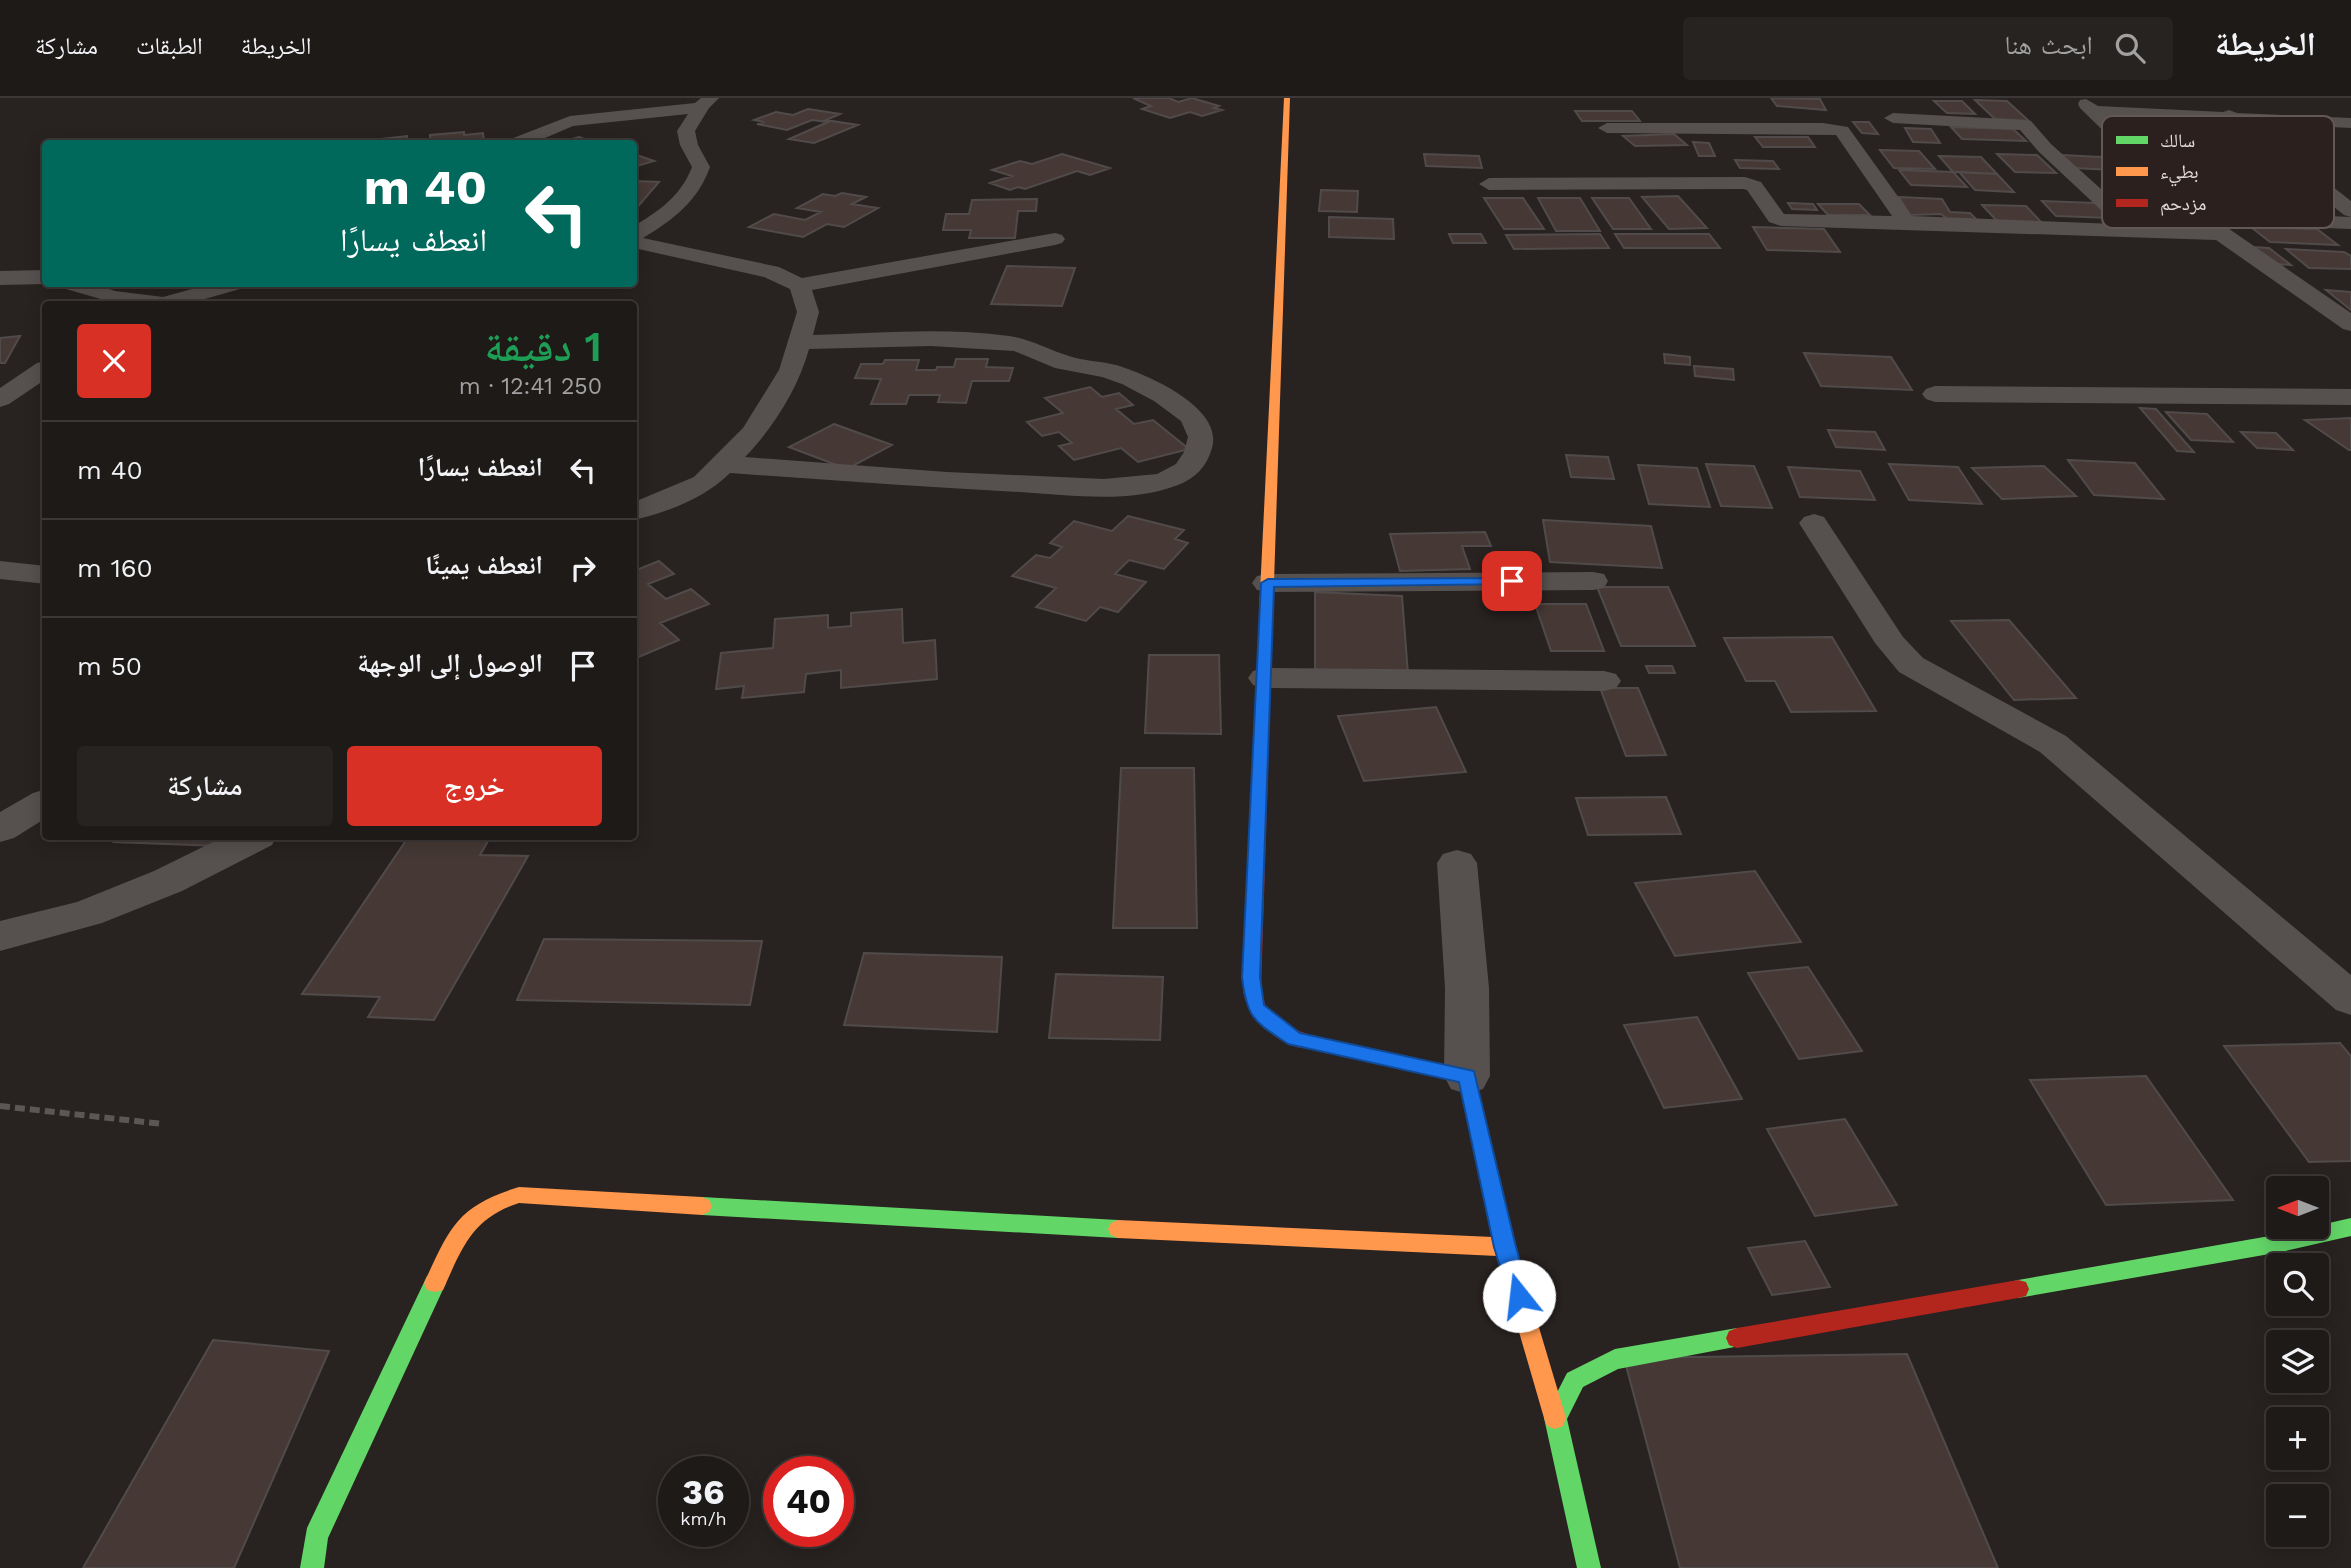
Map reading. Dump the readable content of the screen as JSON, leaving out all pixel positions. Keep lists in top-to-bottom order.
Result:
{
  "legend": ["سالك", "بطيء", "مزدحم"],
  "north": "left",
  "page": {
    "header": "الخريطة",
    "search": "ابحث هنا",
    "nav": ["الخريطة", "الطبقات", "مشاركة"],
    "turn": ["40 m", "انعطف يسارًا"],
    "heading": ["1 دقيقة", "250 m · 12:41"],
    "list": [
      {
        "name": "انعطف يسارًا",
        "value": "40 m"
      },
      {
        "name": "انعطف يمينًا",
        "value": "160 m"
      },
      {
        "name": "الوصول إلى الوجهة",
        "value": "50 m"
      }
    ],
    "buttons": ["خروج", "مشاركة"],
    "map_buttons": ["+", "−"],
    "speed": "36 km/h",
    "limit": "40"
  }
}
